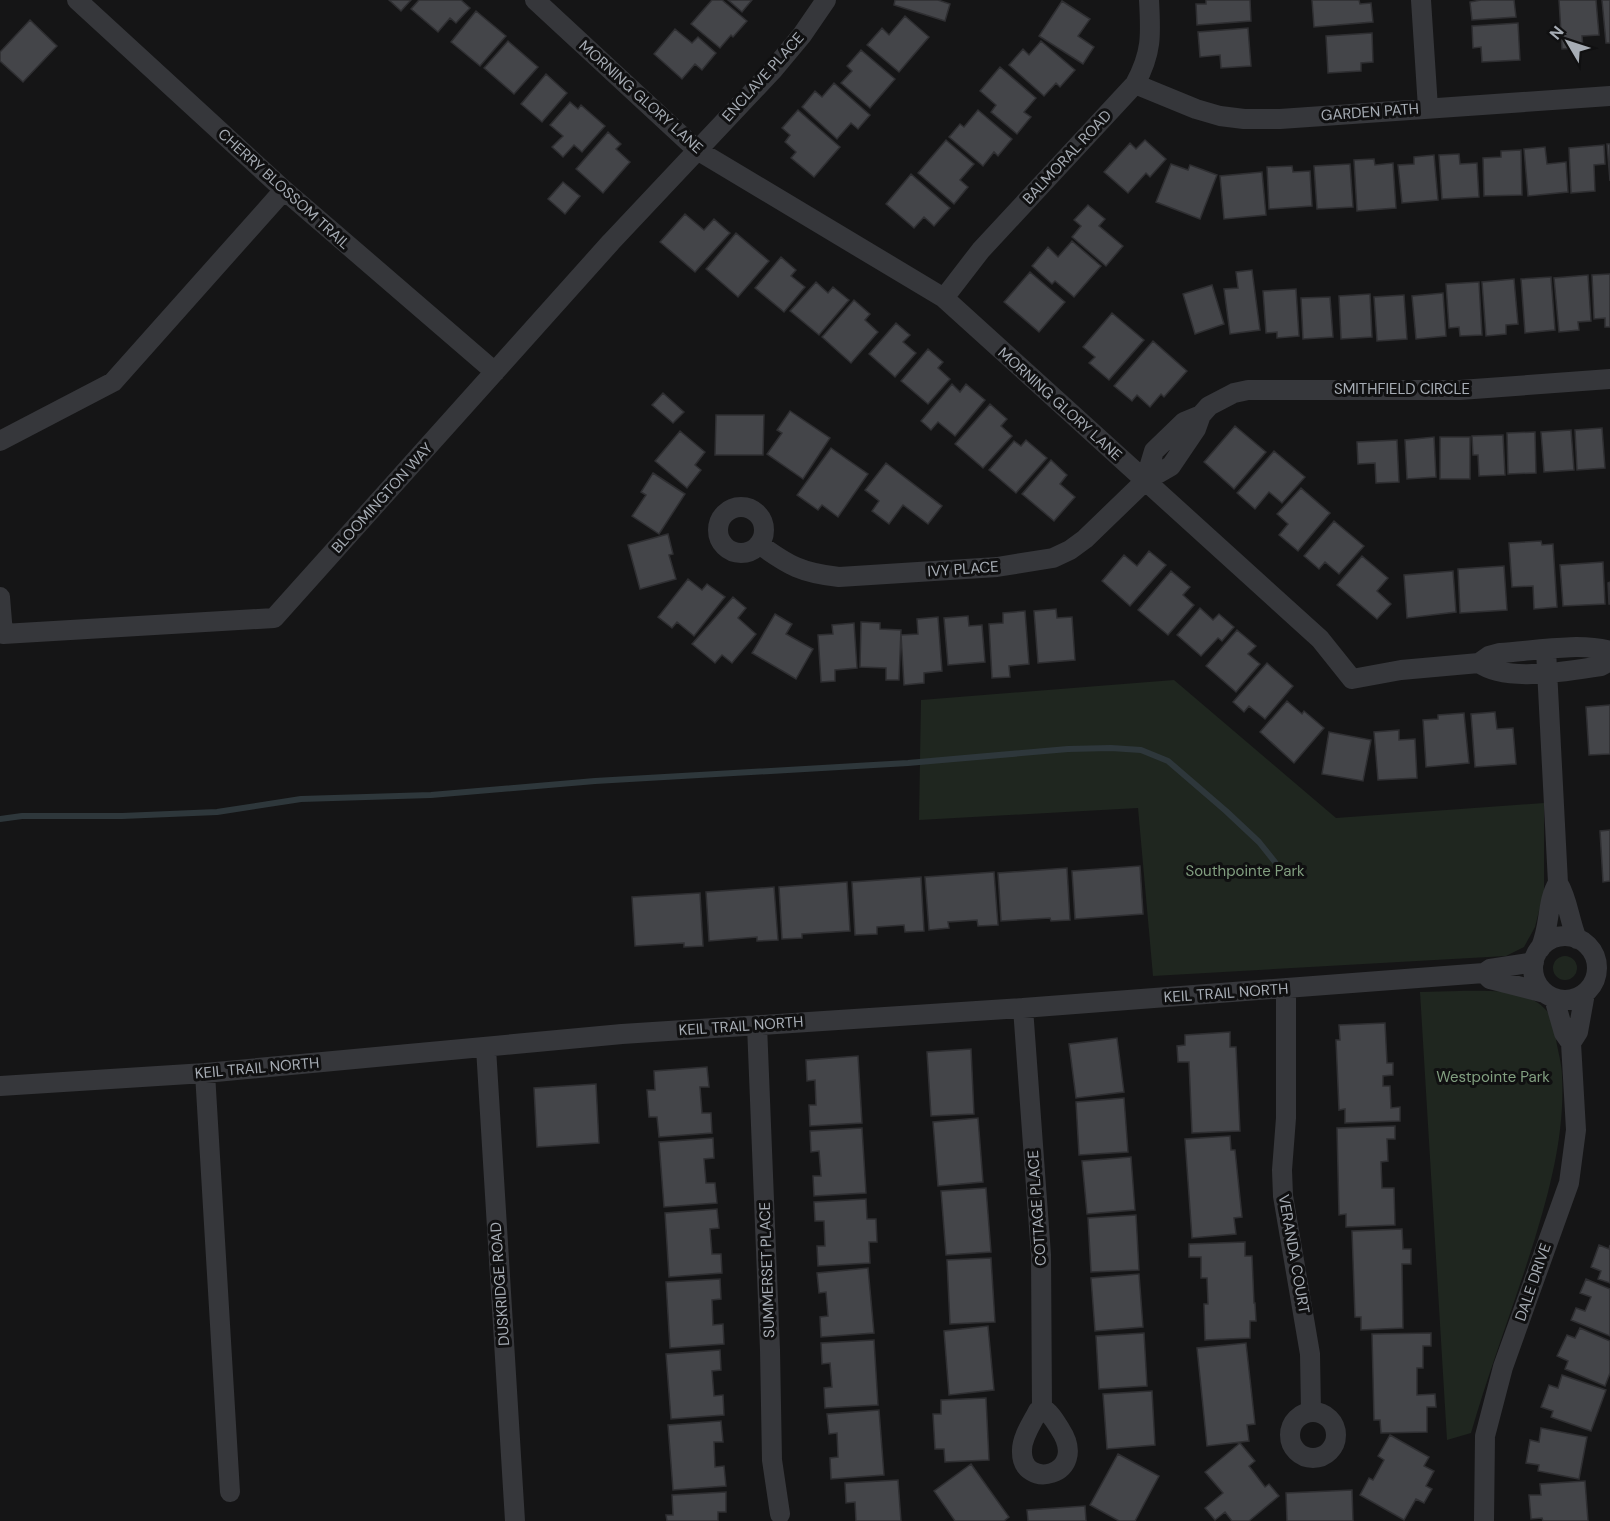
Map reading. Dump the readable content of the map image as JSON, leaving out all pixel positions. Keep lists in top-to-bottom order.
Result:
{
  "streets": {
    "street": [
      "ENCLAVE PLACE",
      "MORNING GLORY LANE",
      "GARDEN PATH",
      "BALMORAL ROAD",
      "CHERRY BLOSSOM TRAIL",
      "SMITHFIELD CIRCLE",
      "BLOOMINGTON WAY",
      "IVY PLACE",
      "KEIL TRAIL NORTH",
      "COTTAGE PLACE",
      "VERANDA COURT",
      "SUMMERSET PLACE",
      "DALE DRIVE",
      "DUSKRIDGE ROAD"
    ]
  },
  "crossings": [
    ["ENCLAVE PLACE", "MORNING GLORY LANE"],
    ["ENCLAVE PLACE", "BLOOMINGTON WAY"],
    ["MORNING GLORY LANE", "BALMORAL ROAD"],
    ["MORNING GLORY LANE", "SMITHFIELD CIRCLE"],
    ["MORNING GLORY LANE", "BLOOMINGTON WAY"],
    ["MORNING GLORY LANE", "IVY PLACE"],
    ["GARDEN PATH", "BALMORAL ROAD"],
    ["CHERRY BLOSSOM TRAIL", "BLOOMINGTON WAY"],
    ["SMITHFIELD CIRCLE", "IVY PLACE"],
    ["KEIL TRAIL NORTH", "COTTAGE PLACE"],
    ["KEIL TRAIL NORTH", "VERANDA COURT"],
    ["KEIL TRAIL NORTH", "SUMMERSET PLACE"],
    ["KEIL TRAIL NORTH", "DALE DRIVE"],
    ["KEIL TRAIL NORTH", "DUSKRIDGE ROAD"]
  ],
  "parks": ["Southpointe Park", "Westpointe Park"],
  "north": "top left"
}
